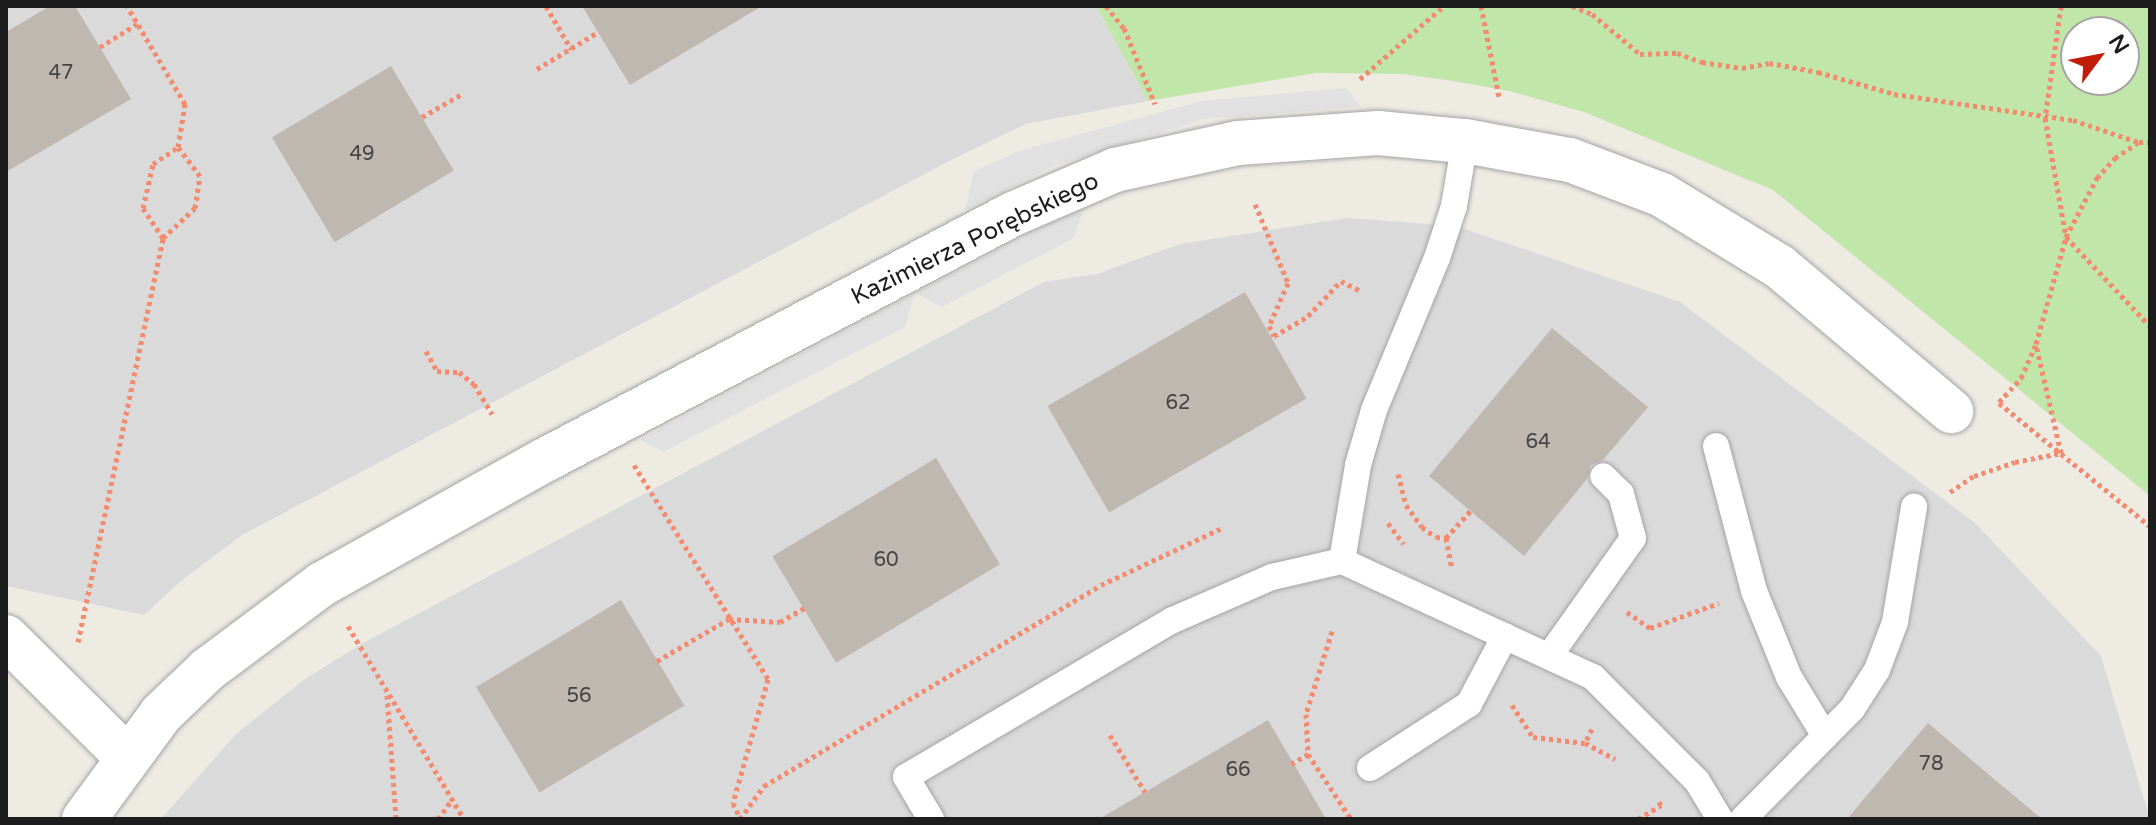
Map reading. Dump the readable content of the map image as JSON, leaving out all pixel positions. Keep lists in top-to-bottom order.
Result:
{
  "streets": {
    "street": ["Kazimierza Porębskiego"]
  },
  "house_numbers": [
    "47",
    "49",
    "62",
    "64",
    "60",
    "56",
    "78",
    "66"
  ],
  "north": "top right"
}
